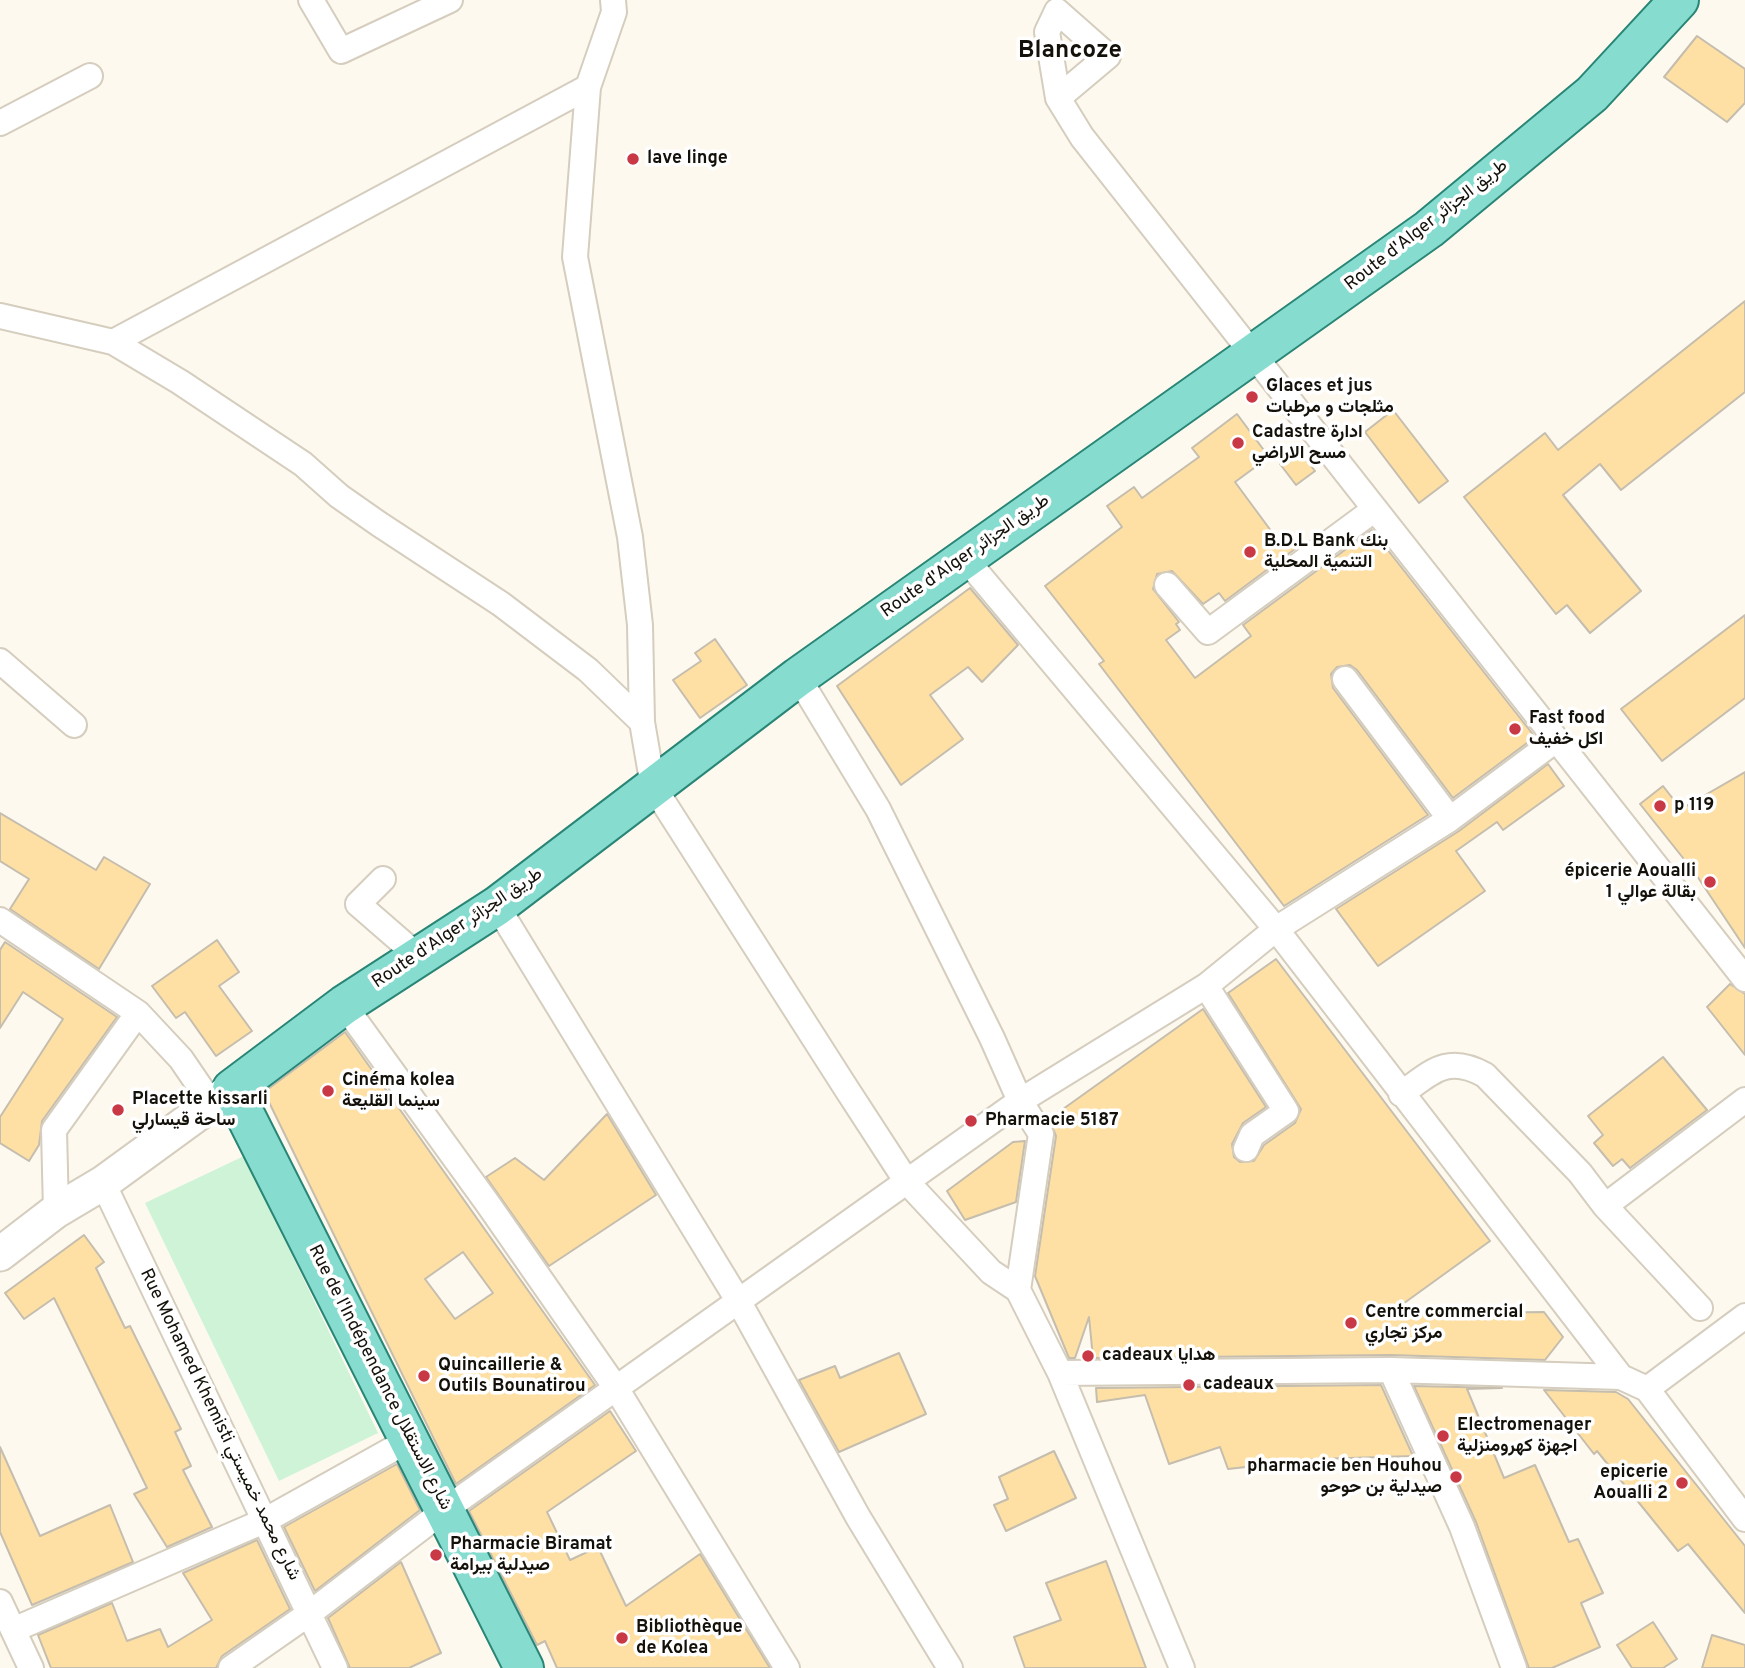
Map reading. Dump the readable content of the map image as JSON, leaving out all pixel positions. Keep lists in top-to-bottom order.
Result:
{
  "streets": {
    "main road": ["Route d'Alger طريق الجزائر", "Rue de l'Indépendance شارع الاستقلال"],
    "street": ["Rue Mohamed Khemisti شارع محمد خميستي"]
  },
  "crossings": [
    ["Route d'Alger طريق الجزائر", "Rue de l'Indépendance شارع الاستقلال"]
  ],
  "districts": ["Blancoze"],
  "places": [
    "lave linge",
    "Glaces et jus مثلجات و مرطبات",
    "Cadastre ادارة مسح الاراضي",
    "B.D.L Bank بنك التنمية المحلية",
    "Fast food اكل خفيف",
    "p 119",
    "épicerie Aoualli 1 بقالة عوالي",
    "Cinéma kolea سينما القليعة",
    "Placette kissarli ساحة قيسارلي",
    "Pharmacie 5187",
    "Centre commercial مركز تجاري",
    "cadeaux هدايا",
    "Quincaillerie & Outils Bounatirou",
    "cadeaux",
    "Electromenager اجهزة كهرومنزلية",
    "pharmacie ben Houhou صيدلية بن حوحو",
    "epicerie Aoualli 2",
    "Pharmacie Biramat صيدلية بيرامة",
    "Bibliothèque de Kolea"
  ]
}
